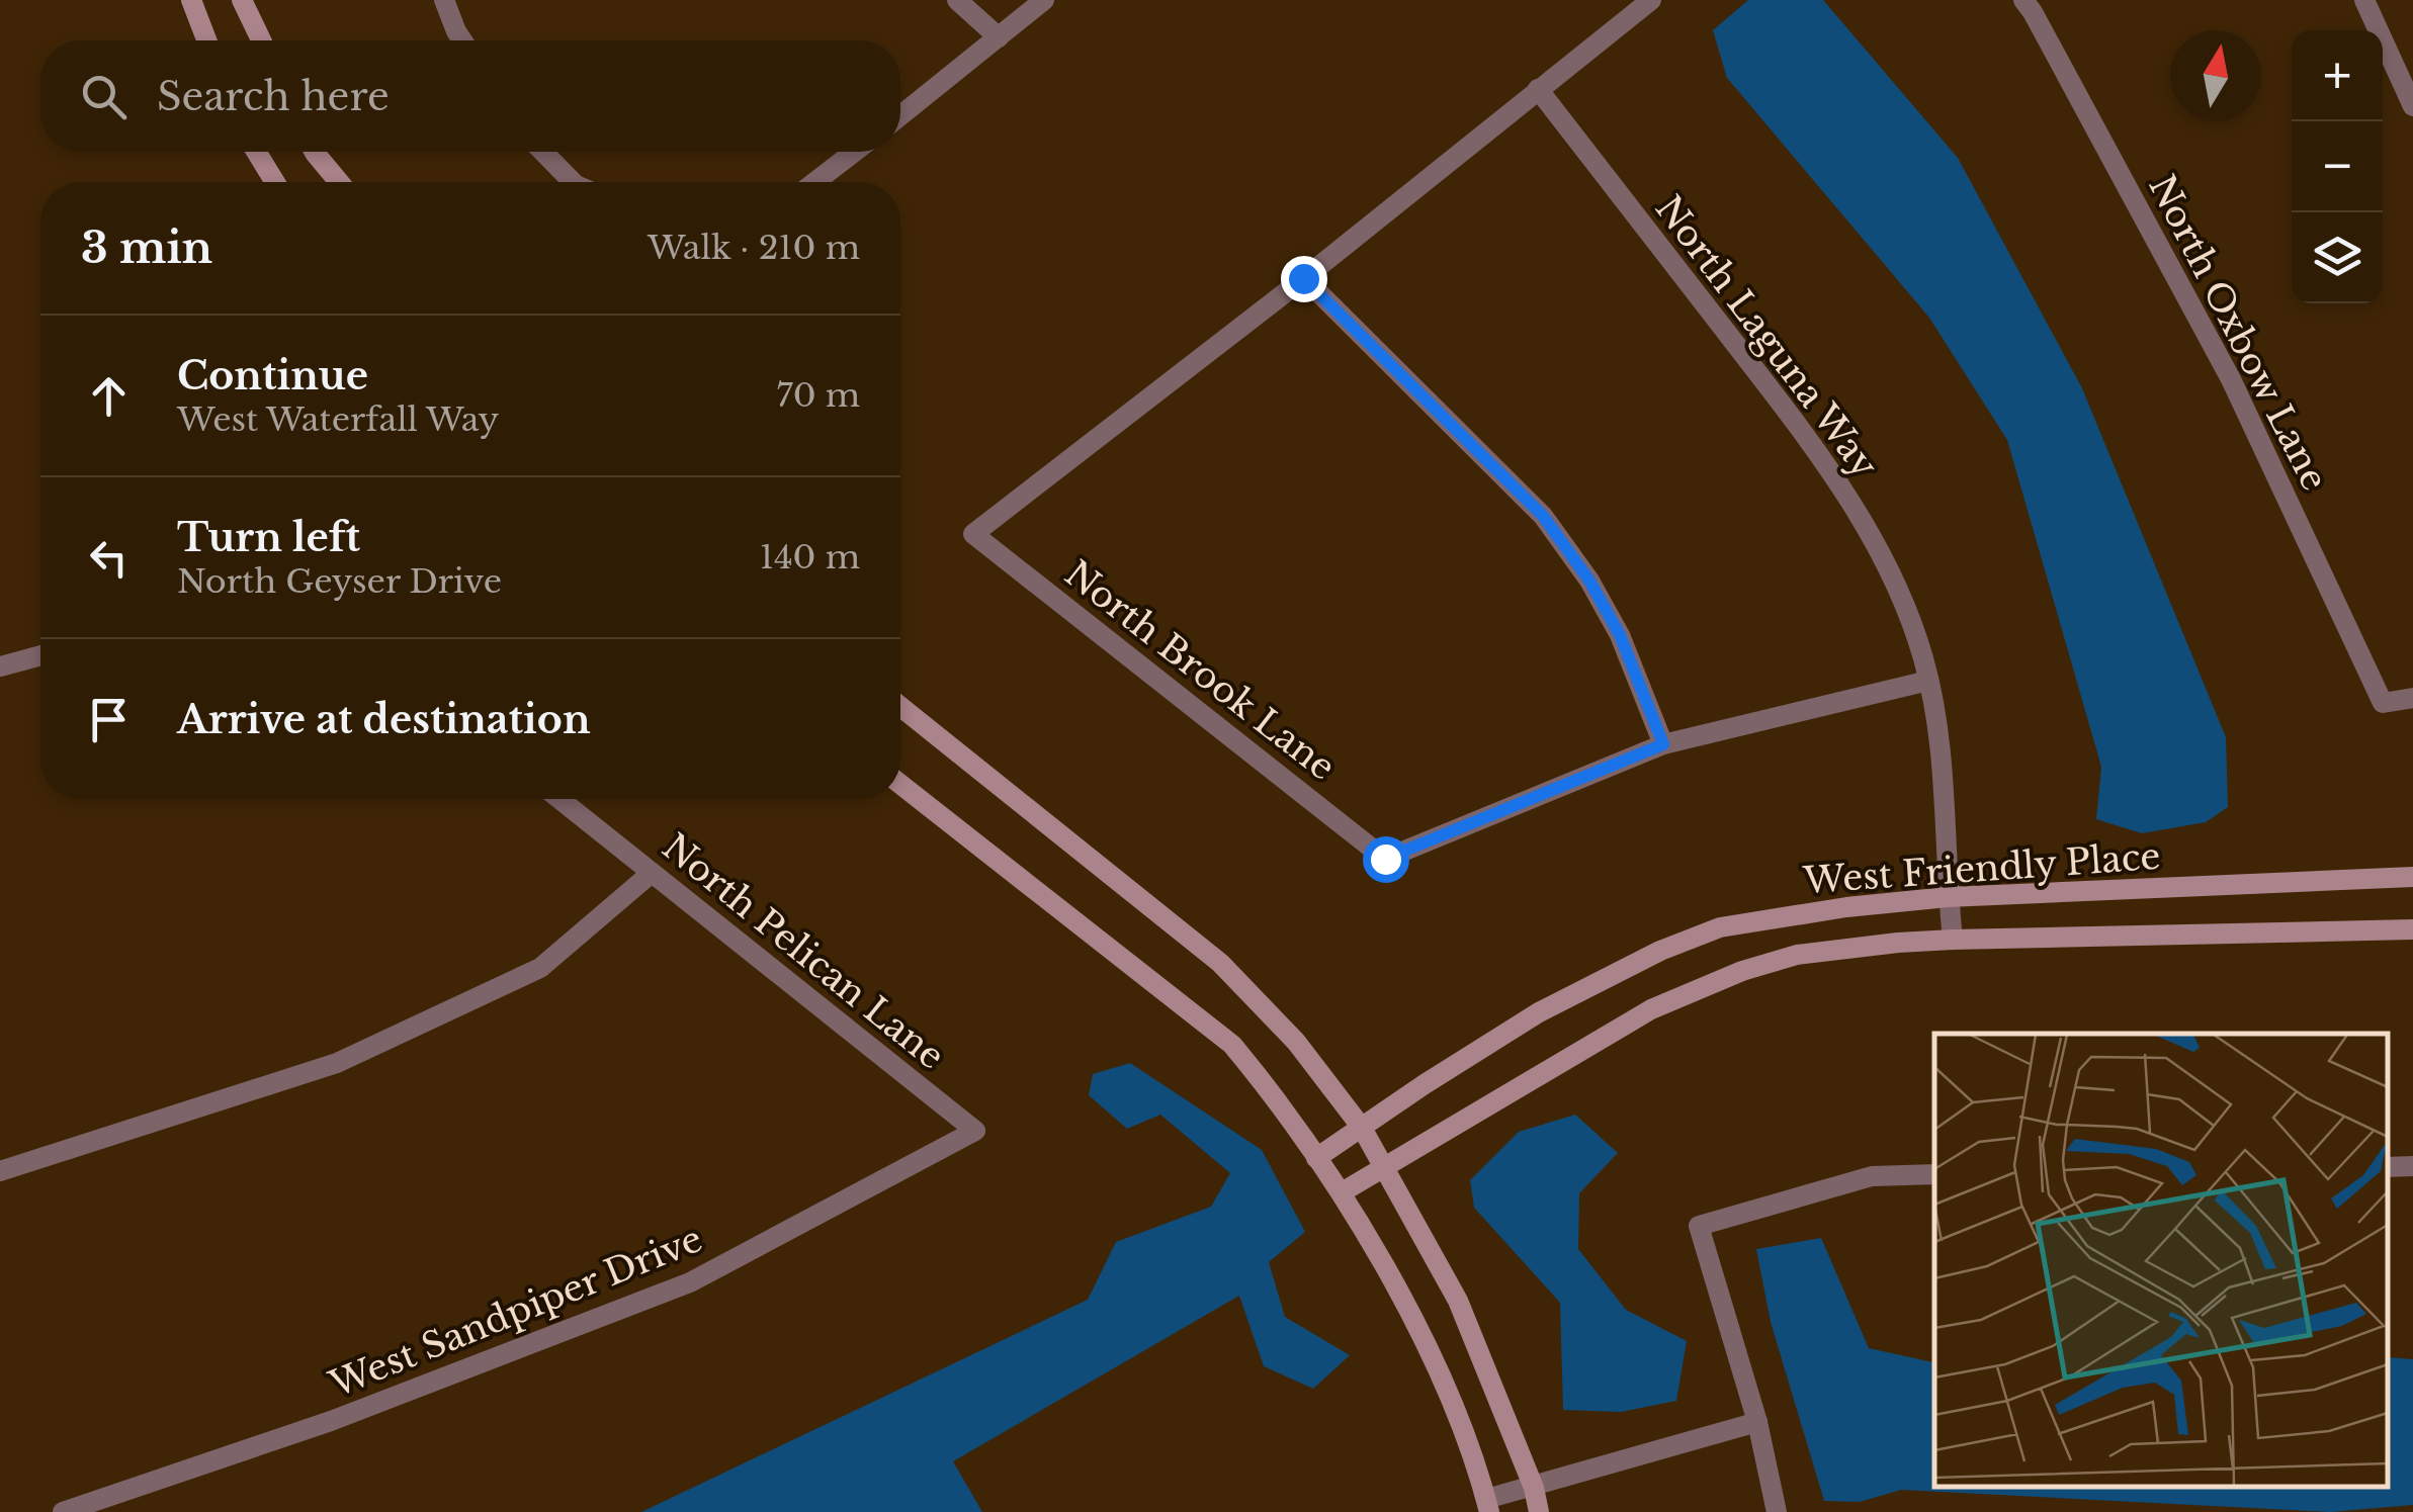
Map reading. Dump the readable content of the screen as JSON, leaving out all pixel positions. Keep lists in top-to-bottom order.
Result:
{
  "streets": {
    "street": [
      "North Oxbow Lane",
      "North Laguna Way",
      "North Brook Lane",
      "West Friendly Place",
      "North Pelican Lane",
      "West Sandpiper Drive"
    ]
  },
  "crossings": [
    ["North Laguna Way", "West Friendly Place"],
    ["North Pelican Lane", "West Sandpiper Drive"]
  ],
  "north": "top",
  "page": {
    "map_buttons": ["+", "−"],
    "search": "Search here",
    "heading": ["3 min", "Walk · 210 m"],
    "list": [
      ["Continue", "West Waterfall Way", "70 m"],
      ["Turn left", "North Geyser Drive", "140 m"],
      "Arrive at destination"
    ]
  }
}
